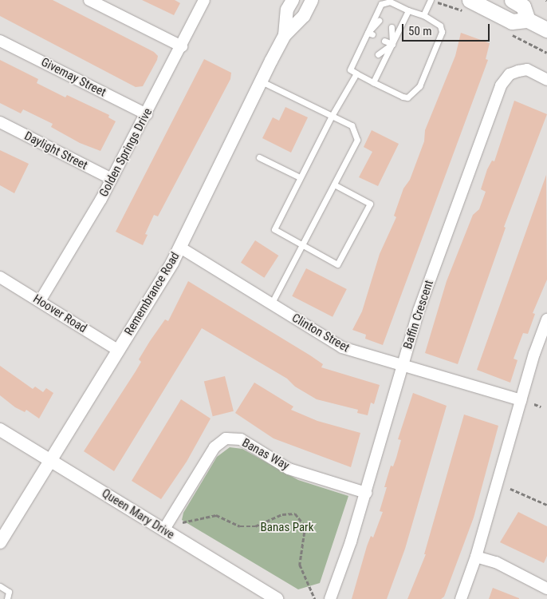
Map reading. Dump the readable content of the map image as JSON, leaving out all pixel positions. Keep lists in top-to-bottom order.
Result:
{
  "streets": {
    "street": [
      "Givemay Street",
      "Daylight Street",
      "Golden Springs Drive",
      "Remembrance Road",
      "Hoover Road",
      "Baffin Crescent",
      "Clinton Street",
      "Banas Way",
      "Queen Mary Drive"
    ]
  },
  "crossings": [
    ["Givemay Street", "Golden Springs Drive"],
    ["Daylight Street", "Golden Springs Drive"],
    ["Golden Springs Drive", "Hoover Road"],
    ["Remembrance Road", "Hoover Road"],
    ["Remembrance Road", "Clinton Street"],
    ["Remembrance Road", "Queen Mary Drive"],
    ["Baffin Crescent", "Clinton Street"],
    ["Baffin Crescent", "Banas Way"],
    ["Banas Way", "Queen Mary Drive"]
  ],
  "parks": ["Banas Park"],
  "scale_bar": "50 m"
}
